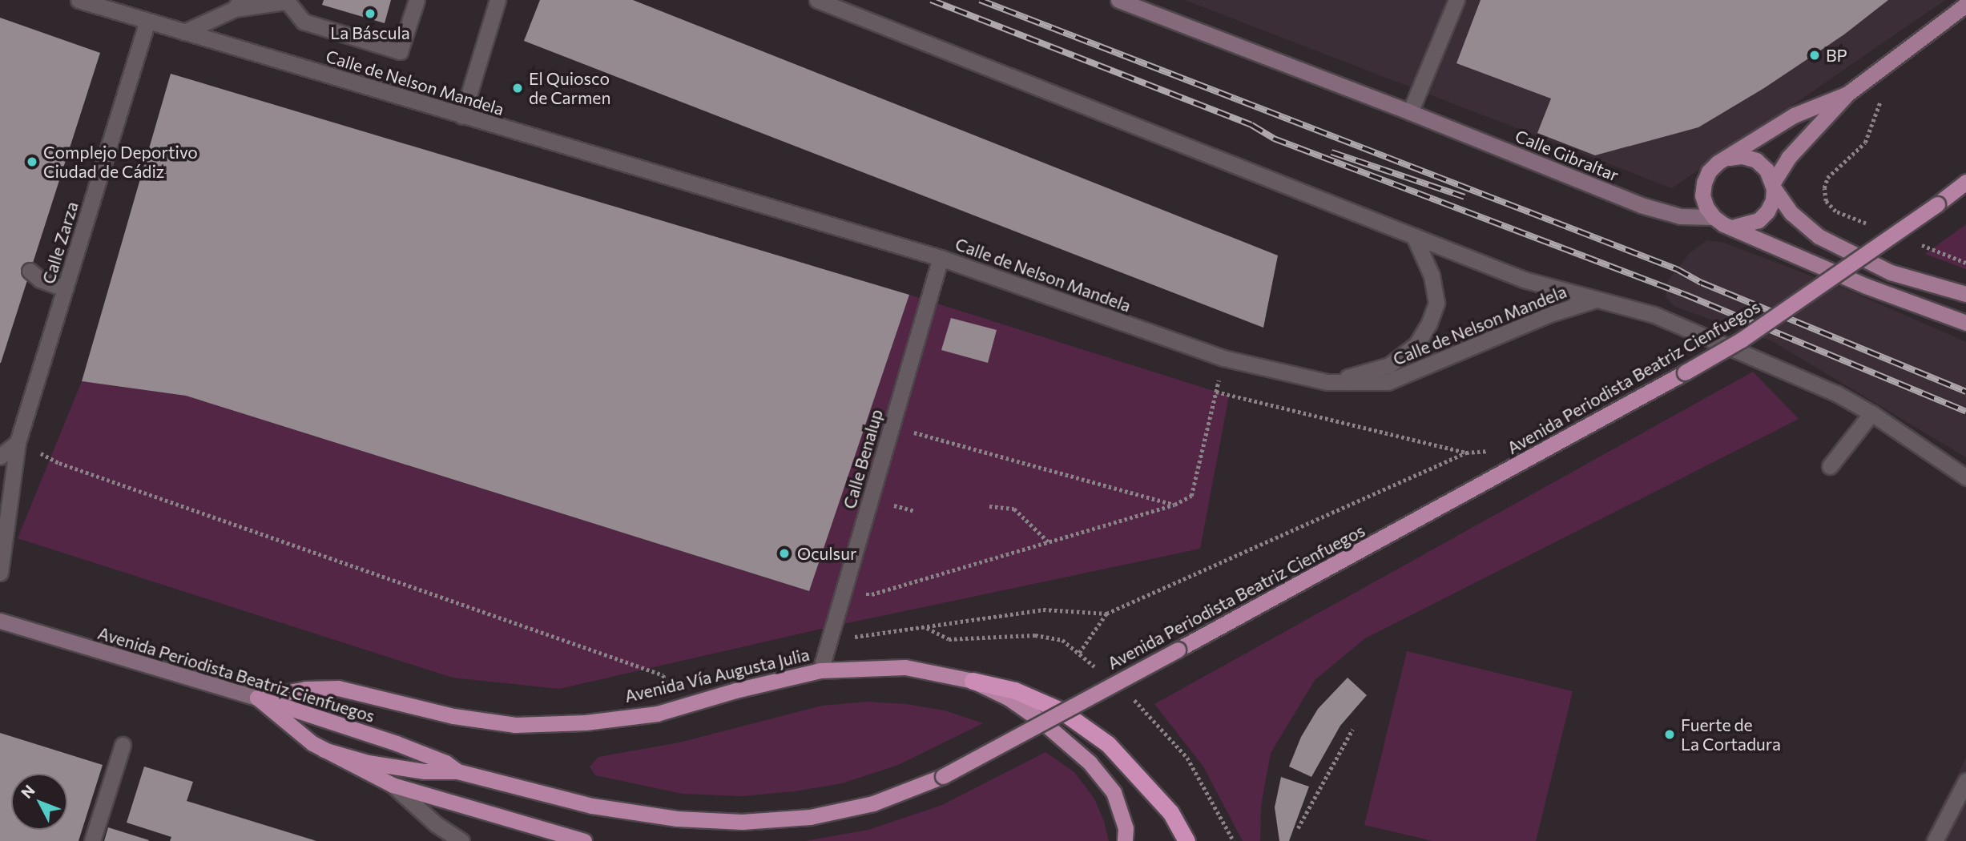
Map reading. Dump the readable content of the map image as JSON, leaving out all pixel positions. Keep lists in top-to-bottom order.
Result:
{
  "streets": {
    "highway": ["Avenida Periodista Beatriz Cienfuegos", "Avenida Vía Augusta Julia"],
    "main road": ["Calle Gibraltar"],
    "street": ["Calle de Nelson Mandela", "Calle Zarza", "Calle Benalup"]
  },
  "crossings": [
    ["Calle de Nelson Mandela", "Calle Zarza"],
    ["Calle de Nelson Mandela", "Calle Benalup"],
    ["Avenida Periodista Beatriz Cienfuegos", "Avenida Vía Augusta Julia"],
    ["Calle Benalup", "Avenida Vía Augusta Julia"]
  ],
  "places": [
    "La Báscula",
    "BP",
    "El Quiosco de Carmen",
    "Complejo Deportivo Ciudad de Cádiz",
    "Oculsur",
    "Fuerte de La Cortadura"
  ],
  "north": "top left"
}
